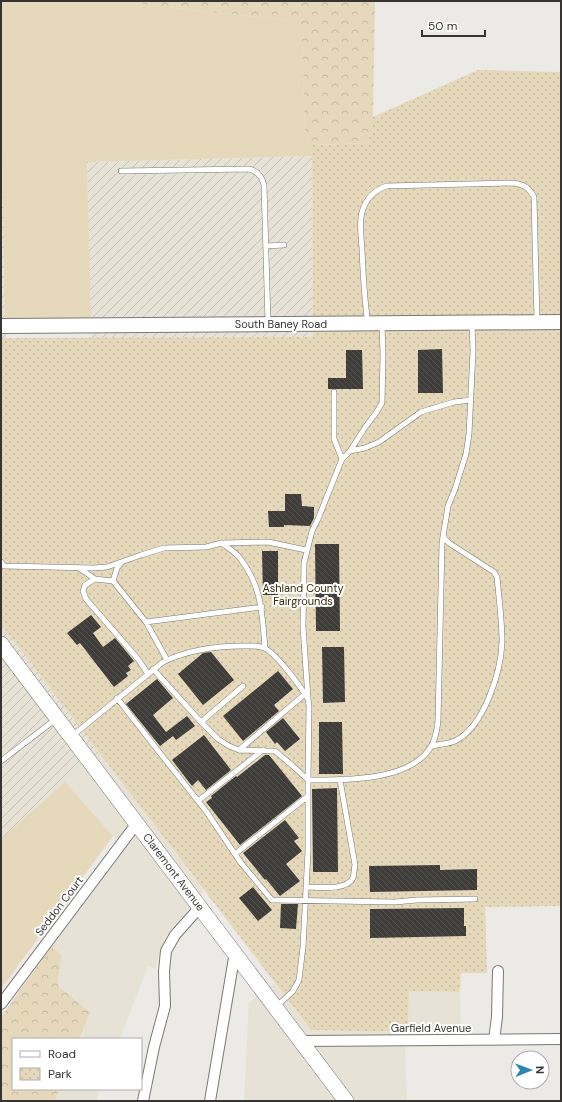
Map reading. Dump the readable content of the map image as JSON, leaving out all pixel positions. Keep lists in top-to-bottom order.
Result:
{
  "streets": {
    "main road": ["Claremont Avenue"],
    "street": ["South Baney Road", "Seddon Court", "Garfield Avenue"]
  },
  "crossings": [
    ["Claremont Avenue", "Seddon Court"],
    ["Claremont Avenue", "Garfield Avenue"]
  ],
  "parks": ["Ashland County Fairgrounds"],
  "legend": ["Road", "Park"],
  "scale_bar": "50 m",
  "north": "right"
}
